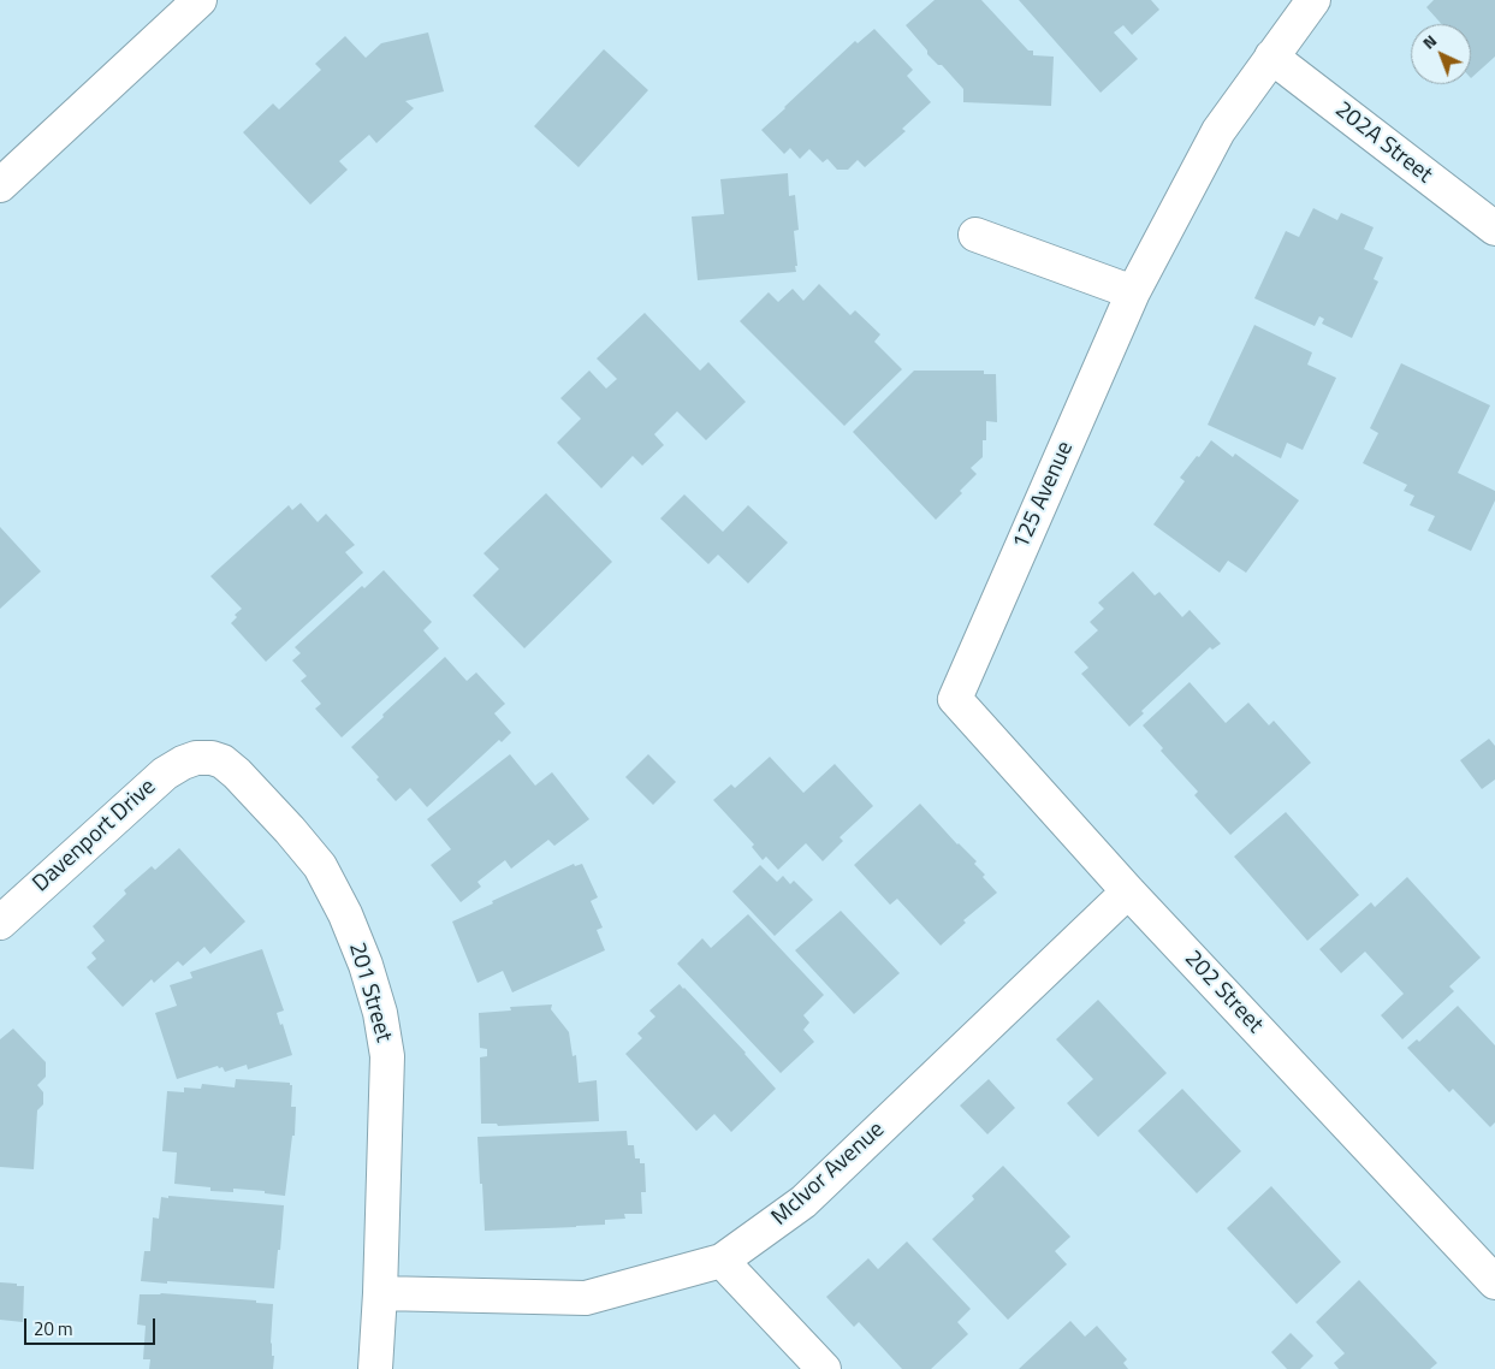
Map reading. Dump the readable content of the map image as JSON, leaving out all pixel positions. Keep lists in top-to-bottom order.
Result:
{
  "streets": {
    "street": [
      "202A Street",
      "125 Avenue",
      "Davenport Drive",
      "201 Street",
      "202 Street",
      "McIvor Avenue"
    ]
  },
  "crossings": [
    ["202A Street", "125 Avenue"],
    ["125 Avenue", "202 Street"],
    ["Davenport Drive", "201 Street"],
    ["201 Street", "McIvor Avenue"],
    ["202 Street", "McIvor Avenue"]
  ],
  "scale_bar": "20 m",
  "north": "top left"
}
